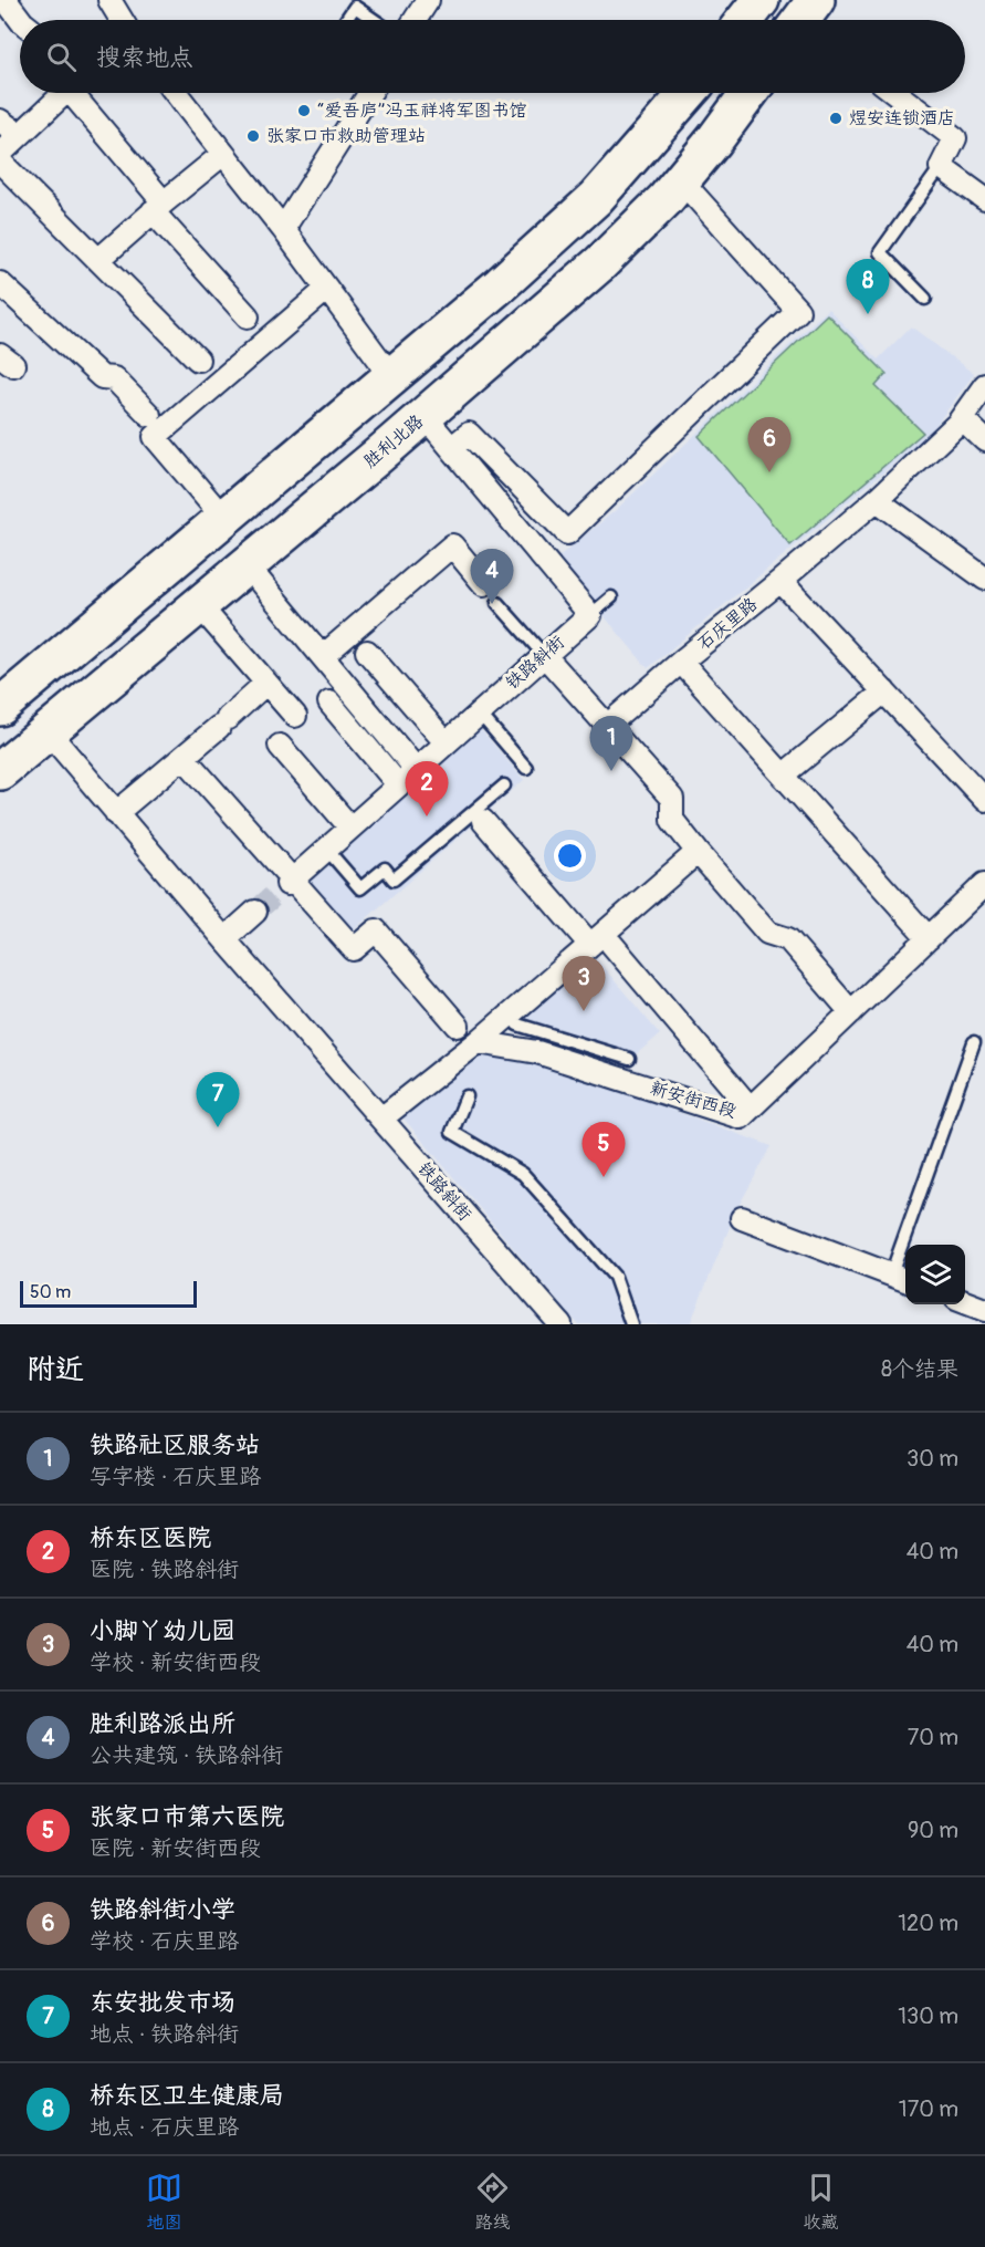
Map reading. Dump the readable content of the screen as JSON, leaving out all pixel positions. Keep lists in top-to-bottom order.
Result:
{
  "streets": {
    "highway": ["胜利北路"],
    "street": ["石庆里路", "铁路斜街", "新安街西段"]
  },
  "crossings": [
    ["胜利北路", "铁路斜街"],
    ["石庆里路", "新安街西段"]
  ],
  "places": ["“爱吾庐”冯玉祥将军图书馆", "煜安连锁酒店", "张家口市救助管理站"],
  "scale_bar": "50 m",
  "page": {
    "search": "搜索地点",
    "pins": [
      "8",
      "6",
      "4",
      "1",
      "2",
      "3",
      "7",
      "5"
    ],
    "scale": "50 m",
    "heading": ["附近", "8个结果"],
    "list": [
      {
        "mark": "1",
        "name": "铁路社区服务站",
        "note": "写字楼 · 石庆里路",
        "value": "30 m"
      },
      {
        "mark": "2",
        "name": "桥东区医院",
        "note": "医院 · 铁路斜街",
        "value": "40 m"
      },
      {
        "mark": "3",
        "name": "小脚丫幼儿园",
        "note": "学校 · 新安街西段",
        "value": "40 m"
      },
      {
        "mark": "4",
        "name": "胜利路派出所",
        "note": "公共建筑 · 铁路斜街",
        "value": "70 m"
      },
      {
        "mark": "5",
        "name": "张家口市第六医院",
        "note": "医院 · 新安街西段",
        "value": "90 m"
      },
      {
        "mark": "6",
        "name": "铁路斜街小学",
        "note": "学校 · 石庆里路",
        "value": "120 m"
      },
      {
        "mark": "7",
        "name": "东安批发市场",
        "note": "地点 · 铁路斜街",
        "value": "130 m"
      },
      {
        "mark": "8",
        "name": "桥东区卫生健康局",
        "note": "地点 · 石庆里路",
        "value": "170 m"
      }
    ],
    "nav": ["地图", "路线", "收藏"]
  }
}
